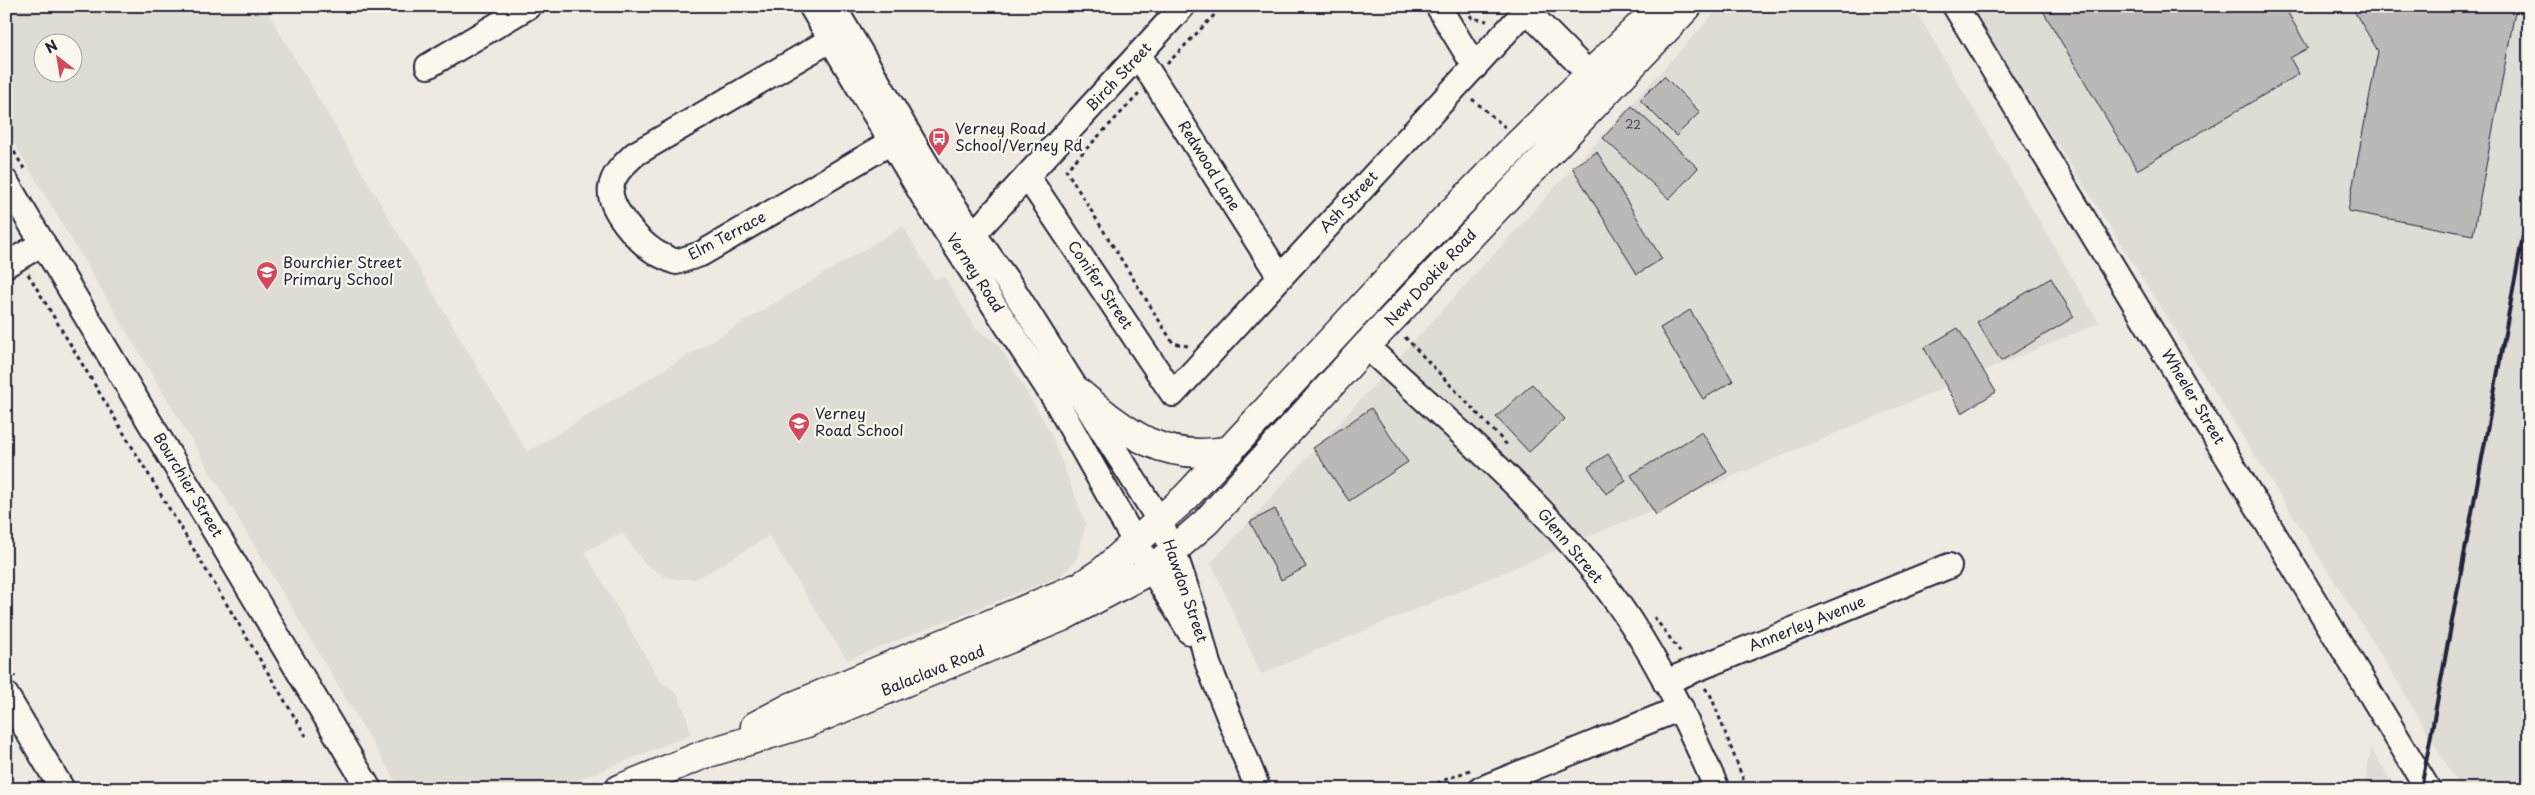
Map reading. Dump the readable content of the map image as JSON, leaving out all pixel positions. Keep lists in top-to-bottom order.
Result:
{
  "streets": {
    "main road": ["New Dookie Road", "Balaclava Road"],
    "street": [
      "Birch Street",
      "Redwood Lane",
      "Ash Street",
      "Elm Terrace",
      "Verney Road",
      "Conifer Street",
      "Wheeler Street",
      "Bourchier Street",
      "Glenn Street",
      "Hawdon Street",
      "Annerley Avenue"
    ]
  },
  "crossings": [
    ["Birch Street", "Redwood Lane"],
    ["Birch Street", "Verney Road"],
    ["Birch Street", "Conifer Street"],
    ["Redwood Lane", "Ash Street"],
    ["Ash Street", "New Dookie Road"],
    ["Ash Street", "Conifer Street"],
    ["Elm Terrace", "Verney Road"],
    ["Verney Road", "New Dookie Road"],
    ["Verney Road", "Hawdon Street"],
    ["Verney Road", "Balaclava Road"],
    ["New Dookie Road", "Glenn Street"],
    ["New Dookie Road", "Hawdon Street"],
    ["New Dookie Road", "Balaclava Road"],
    ["Glenn Street", "Annerley Avenue"],
    ["Hawdon Street", "Balaclava Road"]
  ],
  "places": {
    "bus stop": ["Verney Road School/Verney Rd"],
    "school or university": ["Bourchier Street Primary School", "Verney Road School"]
  },
  "house_numbers": ["22"],
  "north": "top left"
}
